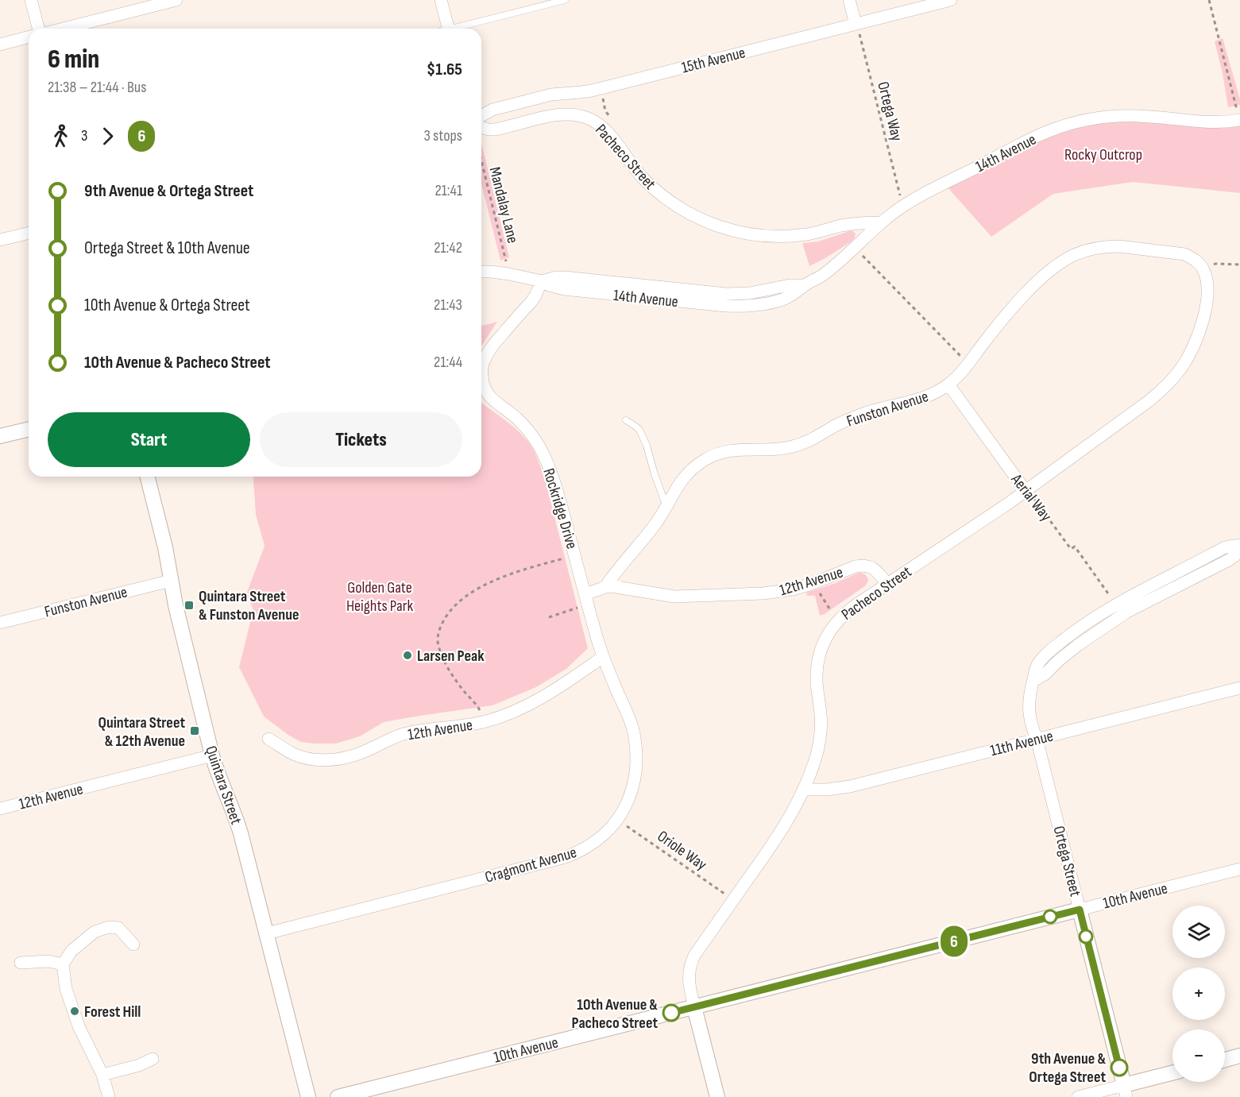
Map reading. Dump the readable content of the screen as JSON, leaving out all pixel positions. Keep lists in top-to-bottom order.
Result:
{
  "streets": {
    "street": [
      "15th Avenue",
      "14th Avenue",
      "Pacheco Street",
      "Funston Avenue",
      "Aerial Way",
      "Rockridge Drive",
      "12th Avenue",
      "11th Avenue",
      "Quintara Street",
      "Ortega Street",
      "Cragmont Avenue",
      "10th Avenue"
    ],
    "path": ["Ortega Way", "Mandalay Lane", "Oriole Way"]
  },
  "crossings": [
    ["15th Avenue", "Ortega Way"],
    ["14th Avenue", "Pacheco Street"],
    ["14th Avenue", "Mandalay Lane"],
    ["14th Avenue", "Rockridge Drive"],
    ["Pacheco Street", "Funston Avenue"],
    ["Pacheco Street", "Aerial Way"],
    ["Pacheco Street", "12th Avenue"],
    ["Pacheco Street", "11th Avenue"],
    ["Pacheco Street", "Oriole Way"],
    ["Pacheco Street", "10th Avenue"],
    ["Funston Avenue", "Aerial Way"],
    ["Funston Avenue", "12th Avenue"],
    ["Funston Avenue", "Quintara Street"],
    ["Aerial Way", "Ortega Street"],
    ["Rockridge Drive", "12th Avenue"],
    ["Rockridge Drive", "Cragmont Avenue"],
    ["12th Avenue", "Quintara Street"],
    ["12th Avenue", "Cragmont Avenue"],
    ["11th Avenue", "Ortega Street"],
    ["Quintara Street", "Cragmont Avenue"],
    ["Oriole Way", "Cragmont Avenue"],
    ["Ortega Street", "10th Avenue"]
  ],
  "parks": ["Rocky Outcrop", "Golden Gate Heights Park"],
  "places": {
    "transit": ["Quintara Street & Funston Avenue", "Quintara Street & 12th Avenue"],
    "other": [
      "Larsen Peak",
      "Forest Hill",
      "10th Avenue & Pacheco Street",
      "9th Avenue & Ortega Street"
    ]
  },
  "lines": ["bus line 6"],
  "page": {
    "on_map": "6",
    "heading": ["6 min", "21:38 – 21:44 · Bus", "$1.65"],
    "legs": ["3", "6", "3 stops"],
    "list": [
      {
        "name": "9th Avenue & Ortega Street",
        "value": "21:41"
      },
      {
        "name": "Ortega Street & 10th Avenue",
        "value": "21:42"
      },
      {
        "name": "10th Avenue & Ortega Street",
        "value": "21:43"
      },
      {
        "name": "10th Avenue & Pacheco Street",
        "value": "21:44"
      }
    ],
    "buttons": ["Start", "Tickets"],
    "map_buttons": ["+", "−"]
  }
}
